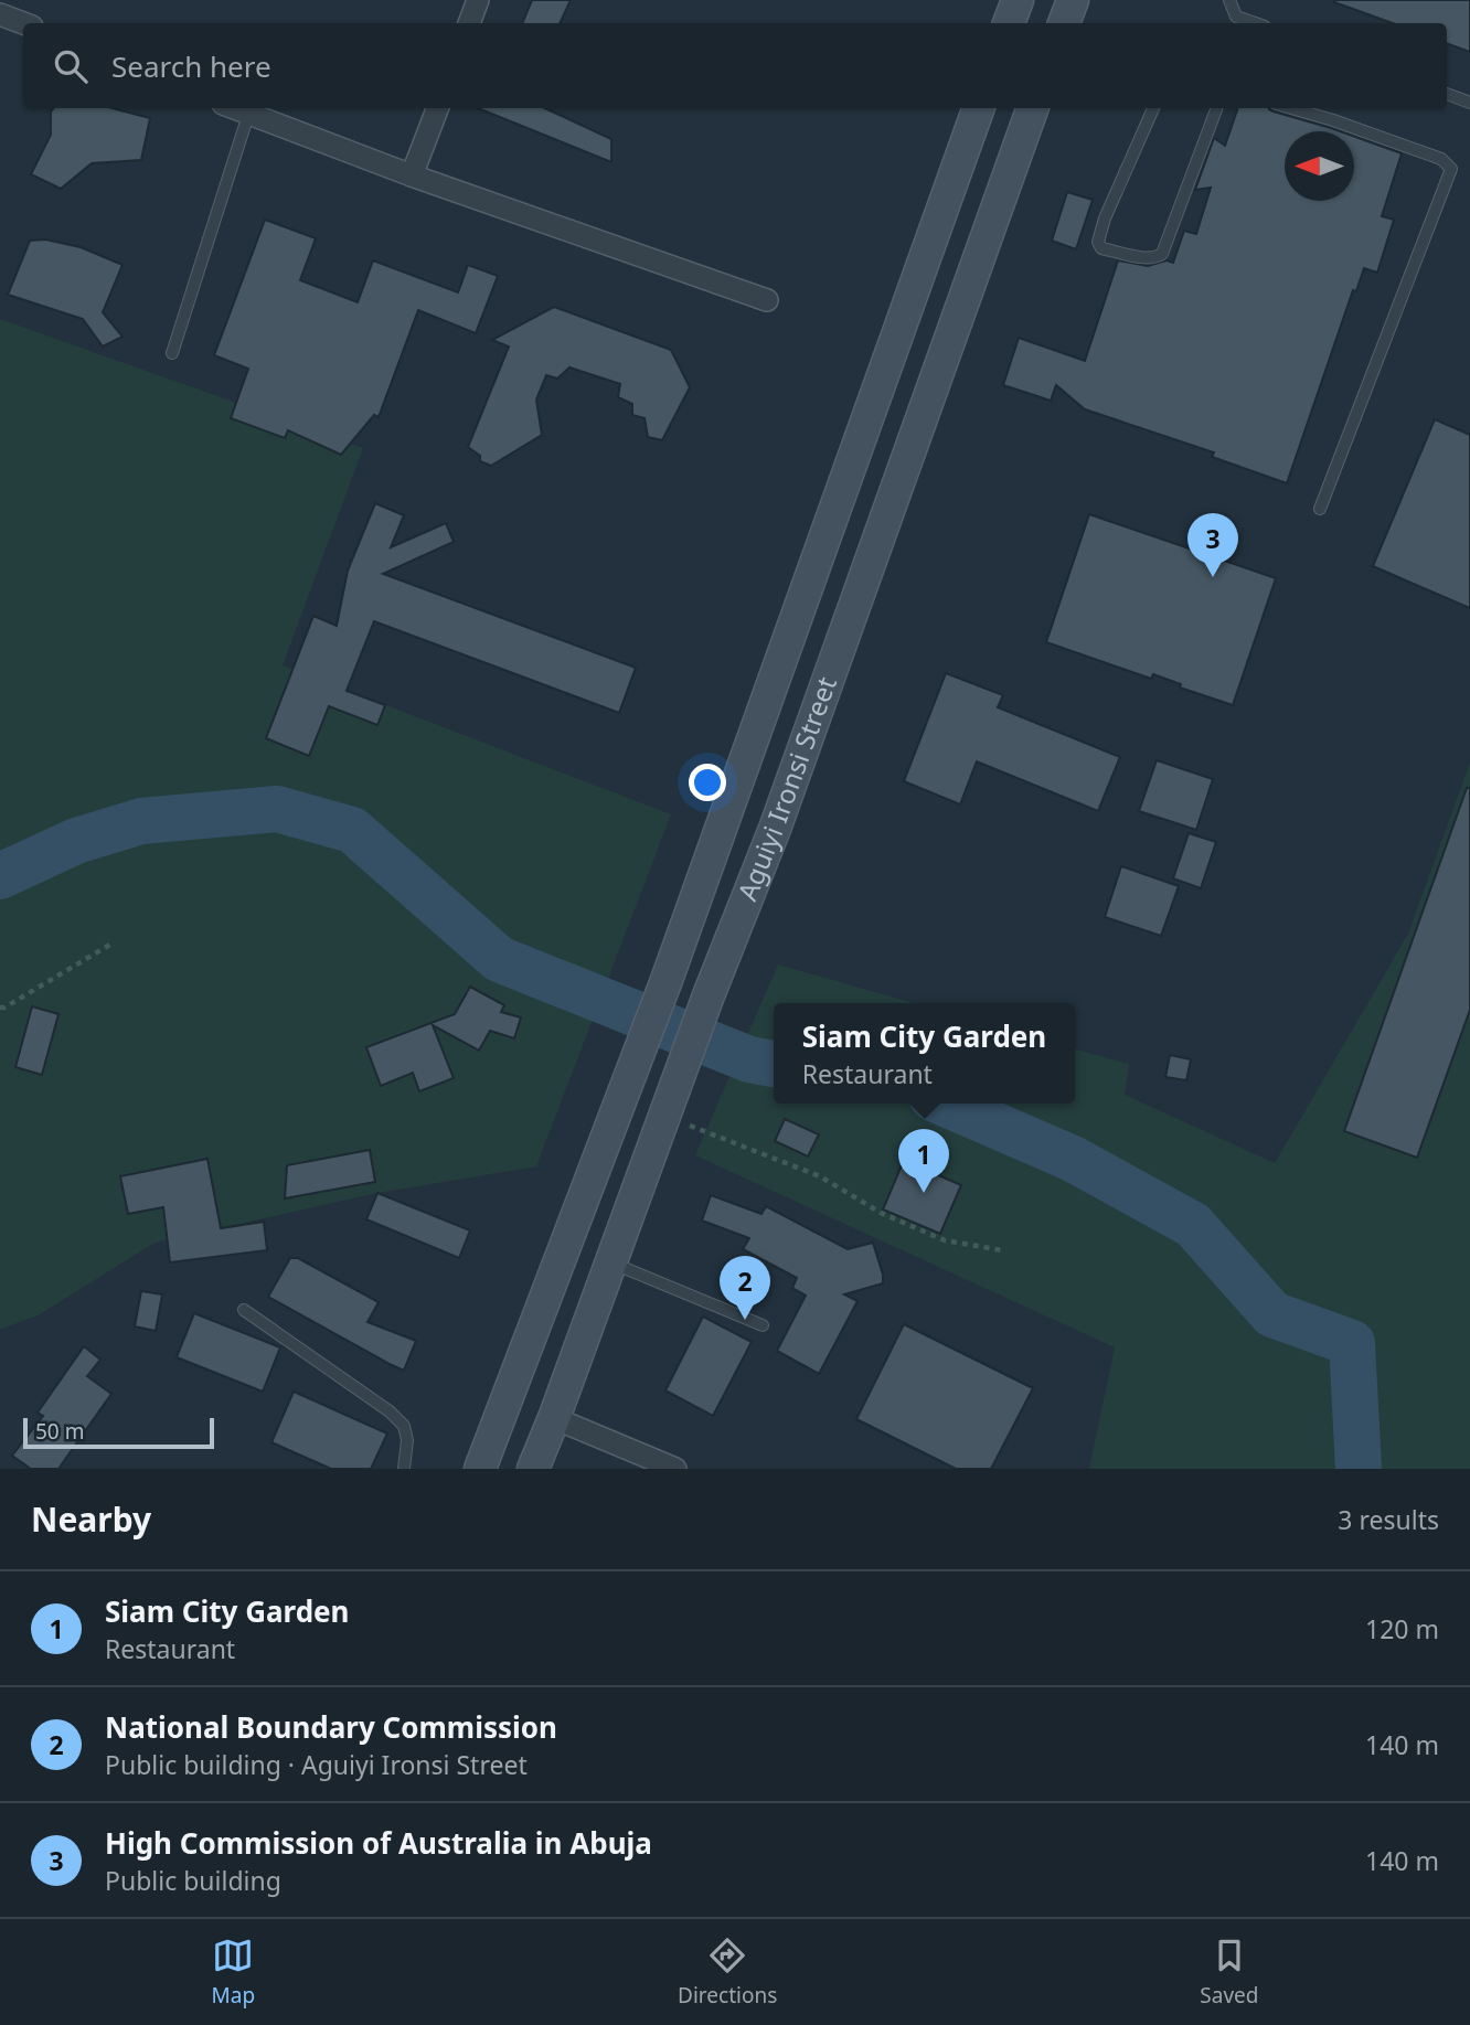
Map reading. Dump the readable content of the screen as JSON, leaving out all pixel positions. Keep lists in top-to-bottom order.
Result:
{
  "streets": {
    "main road": ["Aguiyi Ironsi Street"]
  },
  "scale_bar": "50 m",
  "north": "left",
  "page": {
    "search": "Search here",
    "pins": ["3", "1", "2"],
    "popup": ["Siam City Garden", "Restaurant"],
    "scale": "50 m",
    "heading": ["Nearby", "3 results"],
    "list": [
      {
        "mark": "1",
        "name": "Siam City Garden",
        "note": "Restaurant",
        "value": "120 m"
      },
      {
        "mark": "2",
        "name": "National Boundary Commission",
        "note": "Public building · Aguiyi Ironsi Street",
        "value": "140 m"
      },
      {
        "mark": "3",
        "name": "High Commission of Australia in Abuja",
        "note": "Public building",
        "value": "140 m"
      }
    ],
    "nav": ["Map", "Directions", "Saved"]
  }
}
